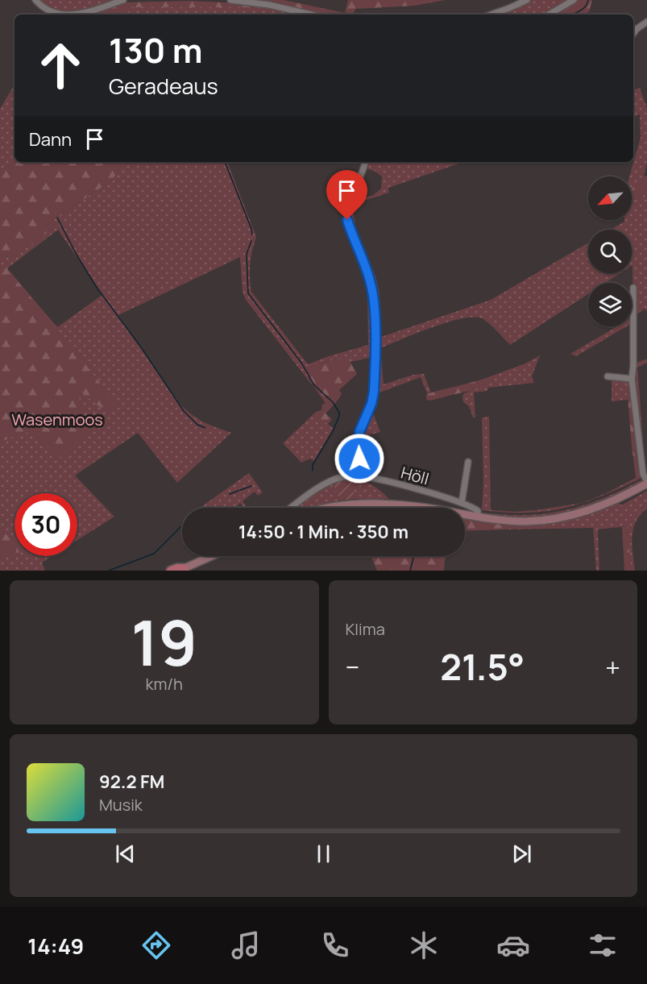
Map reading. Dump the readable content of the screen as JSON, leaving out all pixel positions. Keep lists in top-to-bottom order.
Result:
{
  "streets": {
    "street": ["Höll"]
  },
  "parks": ["Wasenmoos"],
  "north": "bottom left",
  "page": {
    "turn": ["130 m", "Geradeaus"],
    "then": "Dann",
    "limit": "30",
    "trip": "14:50 · 1 Min. · 350 m",
    "tile": [
      ["19", "km/h"],
      "Klima"
    ],
    "heat": ["−", "21.5°", "+"],
    "song": ["92.2 FM", "Musik"],
    "tabs": "14:49"
  }
}
